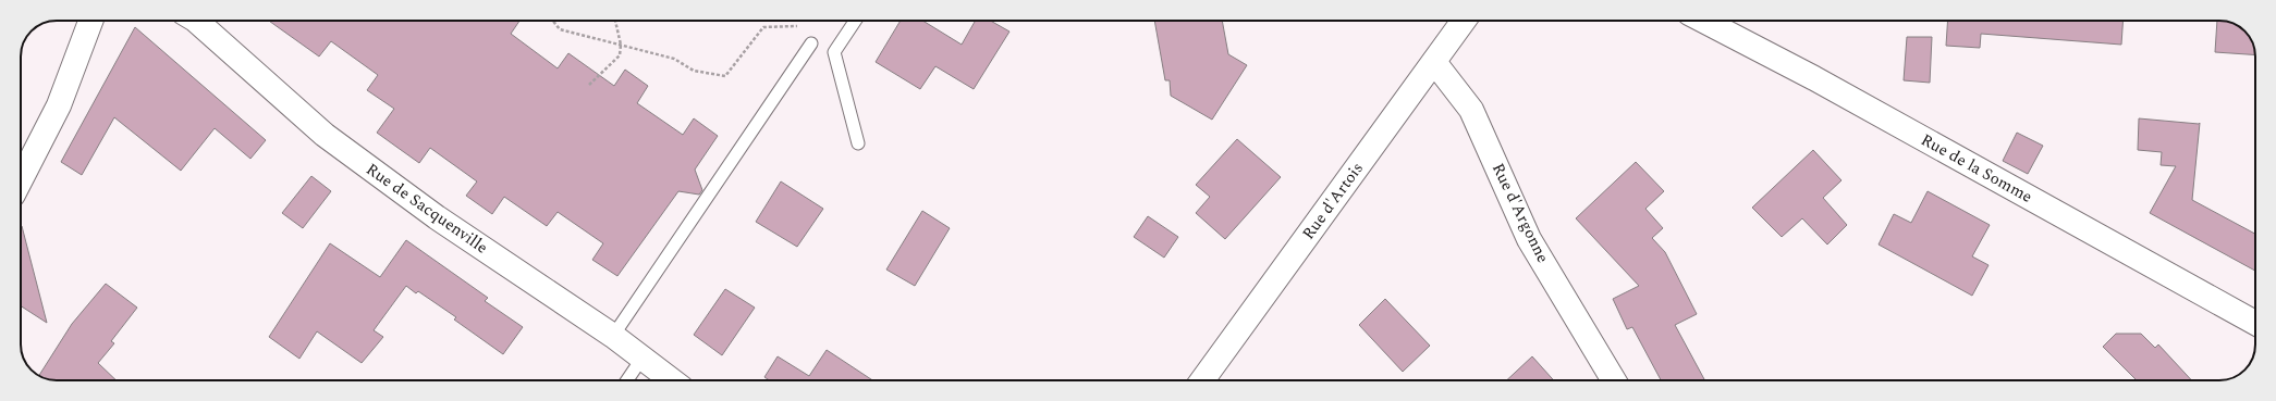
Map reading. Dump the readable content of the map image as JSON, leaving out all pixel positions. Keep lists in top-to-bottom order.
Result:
{
  "streets": {
    "street": [
      "Rue de la Somme",
      "Rue d'Artois",
      "Rue de Sacquenville",
      "Rue d'Argonne"
    ]
  },
  "crossings": [
    ["Rue d'Artois", "Rue d'Argonne"]
  ]
}
